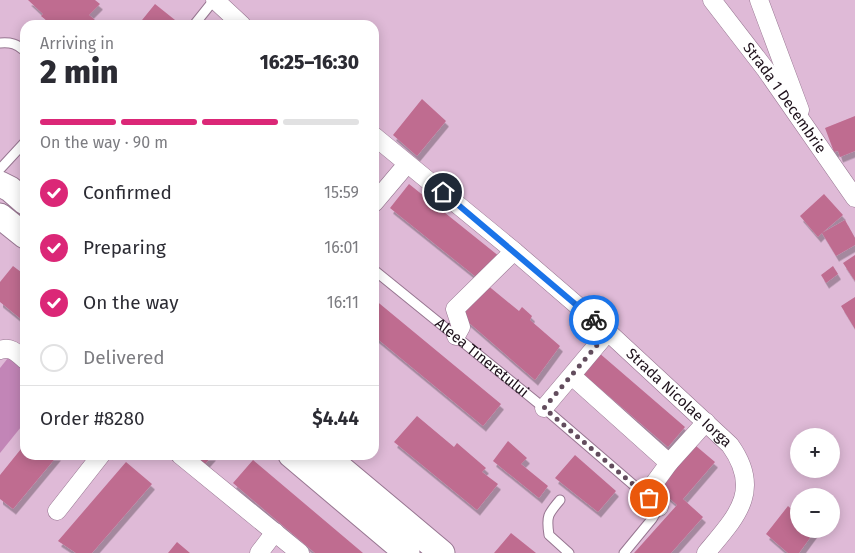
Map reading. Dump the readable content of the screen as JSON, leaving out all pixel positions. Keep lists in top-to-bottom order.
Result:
{
  "streets": {
    "street": ["Strada 1 Decembrie", "Strada Nicolae Iorga"],
    "lane": ["Aleea Tineretului"]
  },
  "page": {
    "heading": ["2 min", "Arriving in", "16:25–16:30"],
    "panel": ["Order #8280", "$4.44"],
    "bar": "On the way · 90 m",
    "list": [
      ["Confirmed", "15:59"],
      ["Preparing", "16:01"],
      ["On the way", "16:11"],
      "Delivered"
    ],
    "map_buttons": ["+", "−"]
  }
}
